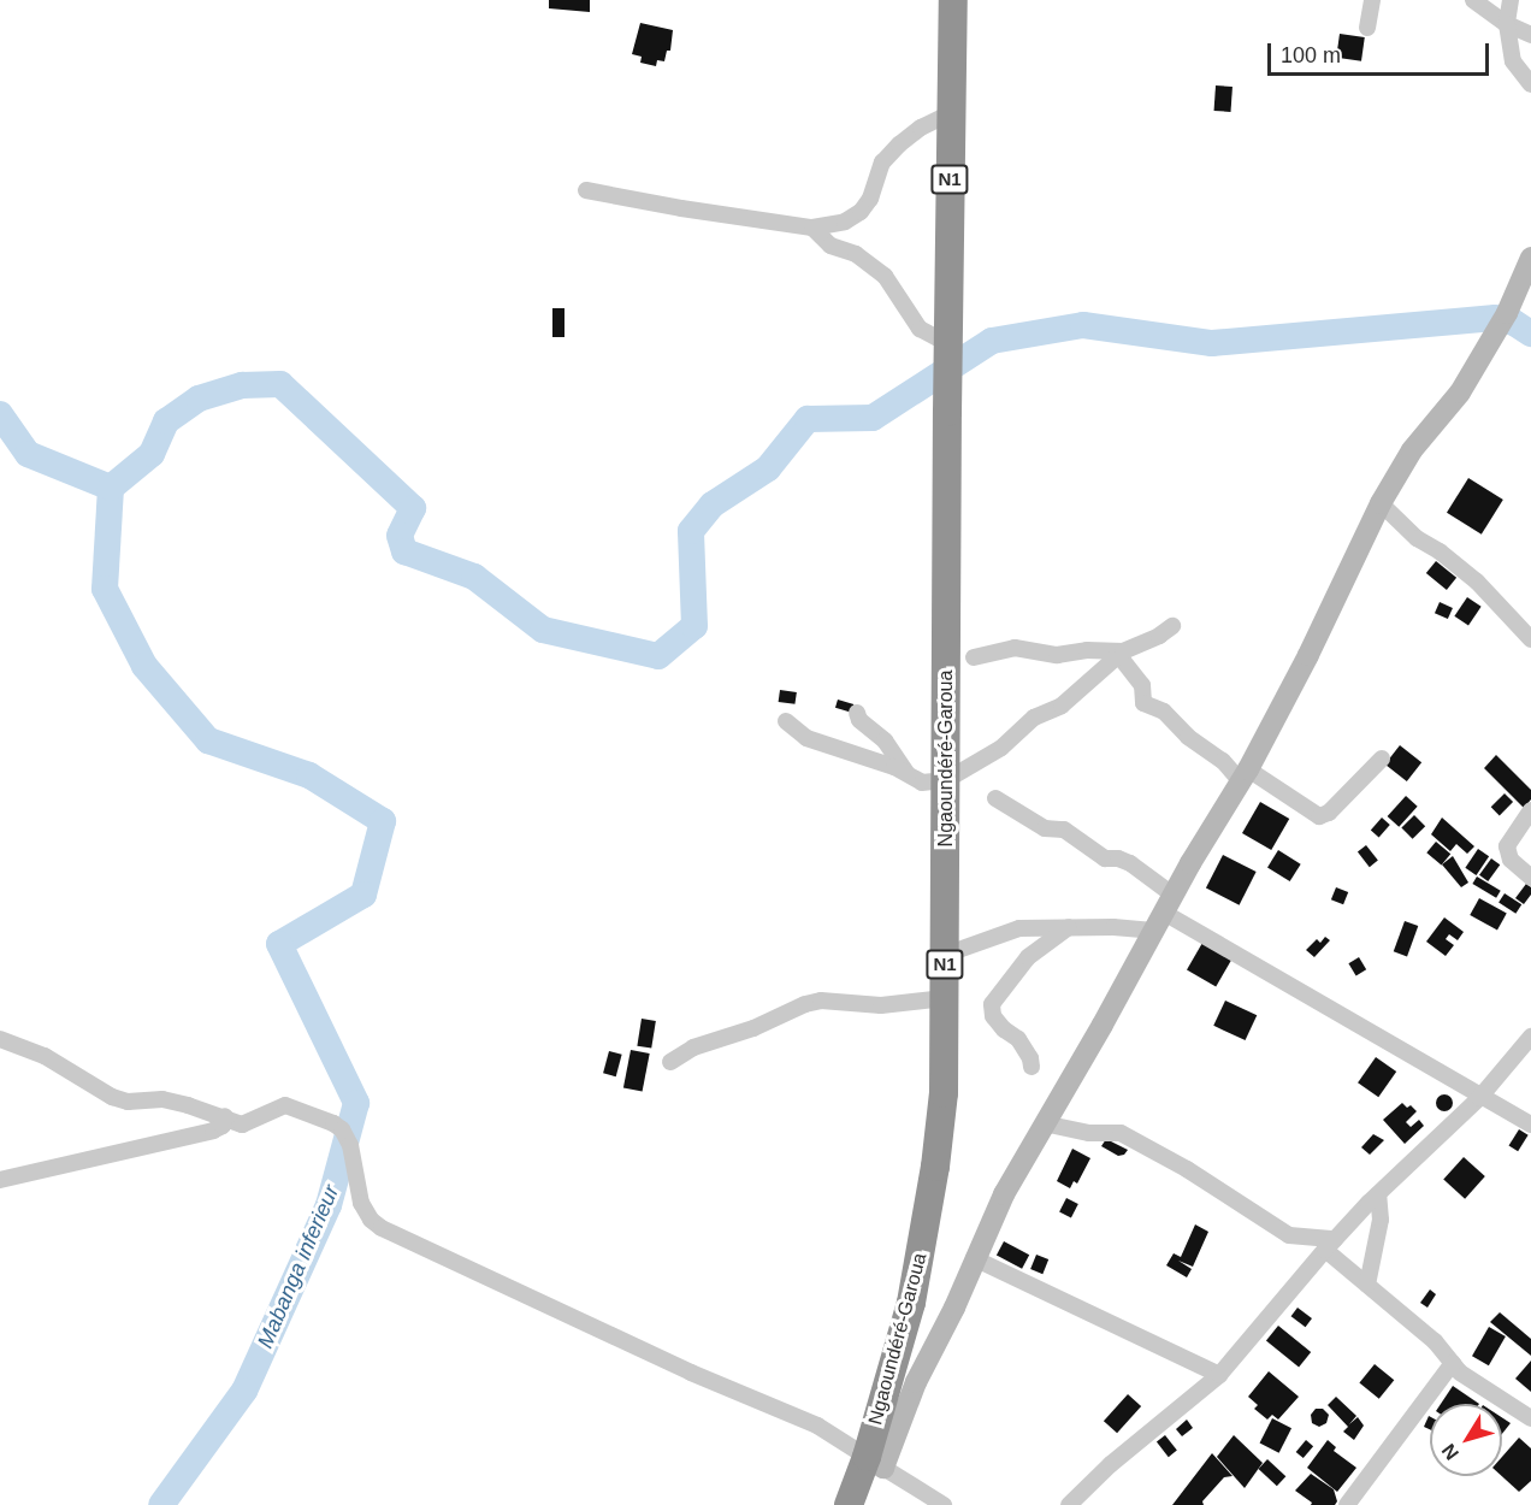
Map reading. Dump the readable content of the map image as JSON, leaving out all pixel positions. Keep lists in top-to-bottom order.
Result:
{
  "streets": {
    "highway": ["N1", "Ngaoundéré-Garoua"]
  },
  "water": ["Mabanga inferieur"],
  "scale_bar": "100 m",
  "north": "bottom left"
}
